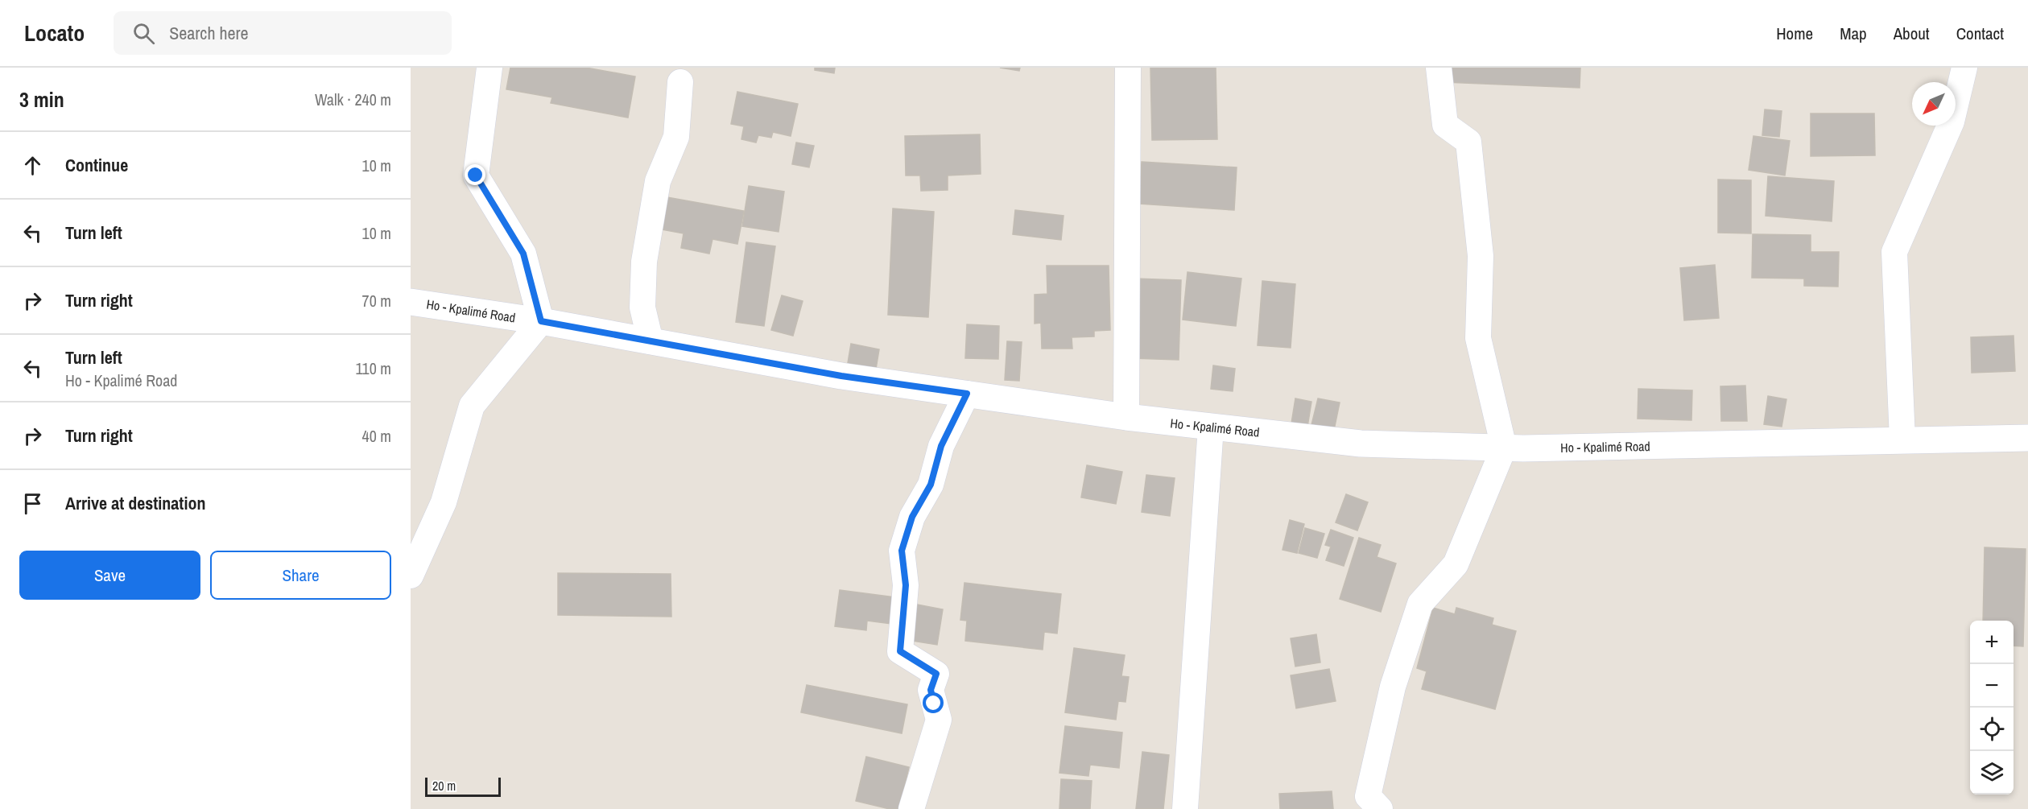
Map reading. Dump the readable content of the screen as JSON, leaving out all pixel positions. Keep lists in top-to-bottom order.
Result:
{
  "streets": {
    "main road": ["Ho - Kpalimé Road"]
  },
  "scale_bar": "20 m",
  "north": "bottom left",
  "page": {
    "header": "Locato",
    "search": "Search here",
    "nav": [
      "Home",
      "Map",
      "About",
      "Contact"
    ],
    "heading": ["3 min", "Walk · 240 m"],
    "list": [
      ["Continue", "10 m"],
      ["Turn left", "10 m"],
      ["Turn right", "70 m"],
      ["Turn left", "Ho - Kpalimé Road", "110 m"],
      ["Turn right", "40 m"],
      "Arrive at destination"
    ],
    "buttons": ["Save", "Share"],
    "map_buttons": ["+", "−"],
    "scale": "20 m"
  }
}
